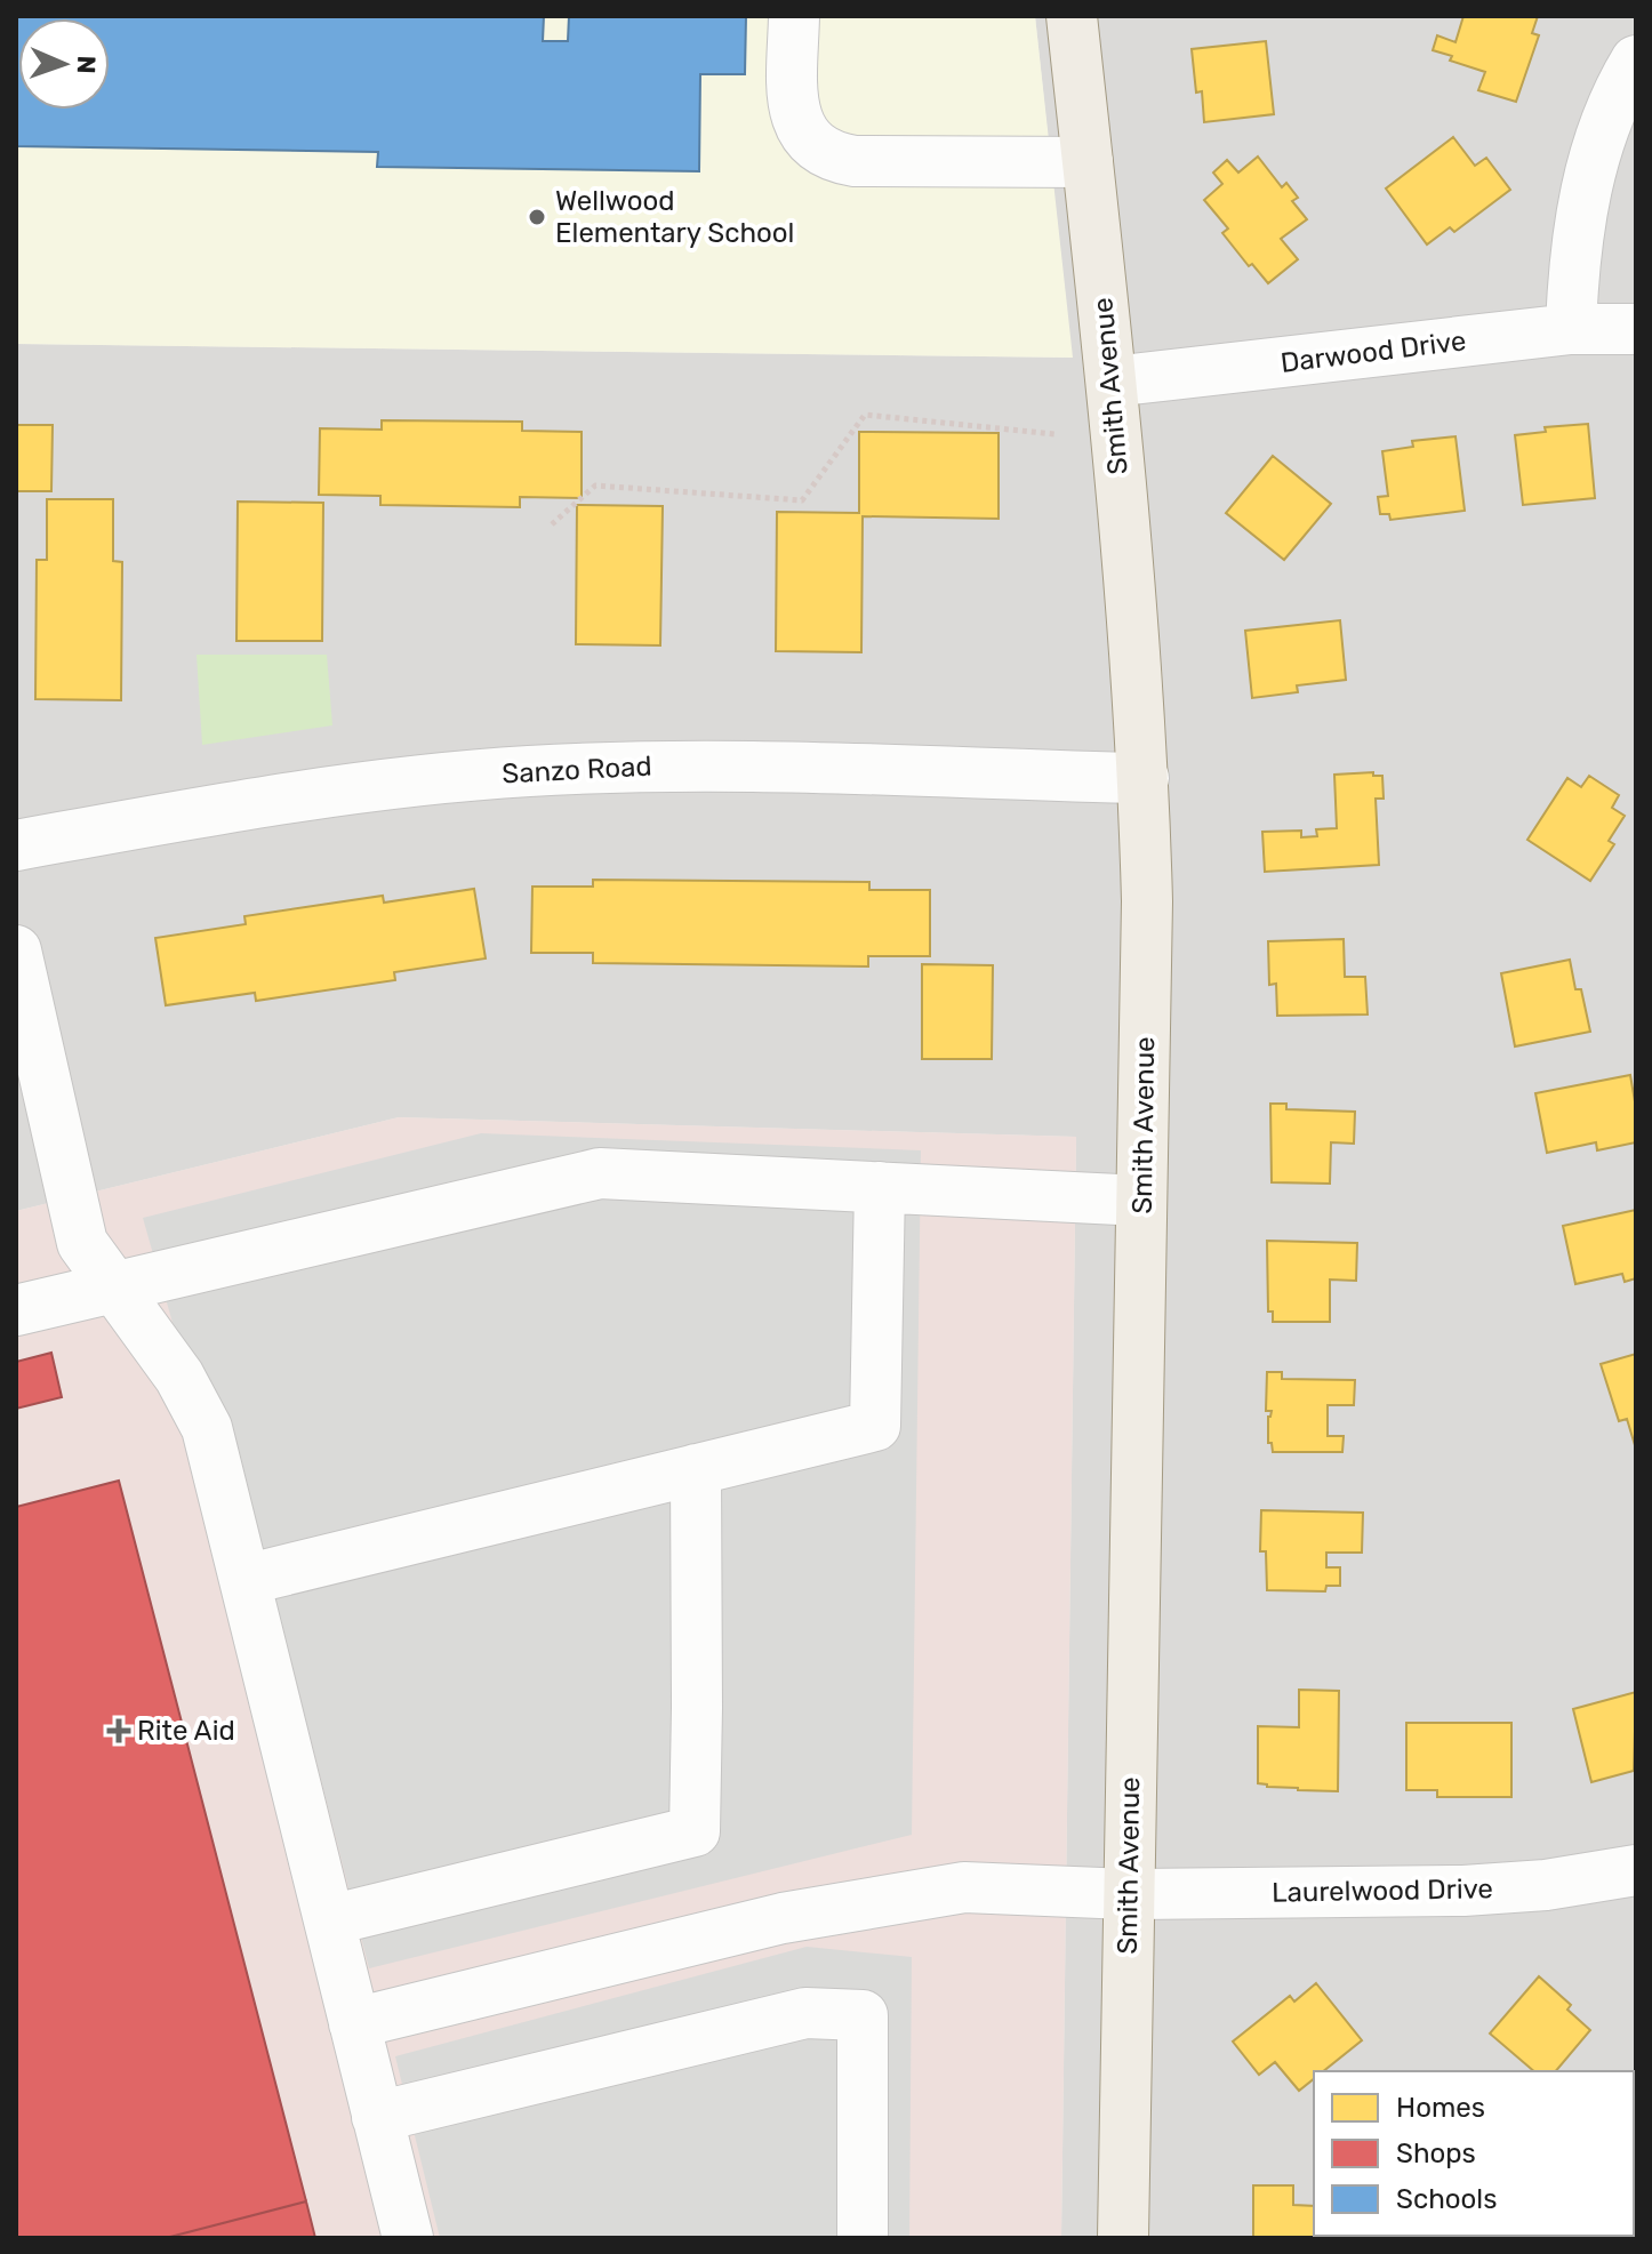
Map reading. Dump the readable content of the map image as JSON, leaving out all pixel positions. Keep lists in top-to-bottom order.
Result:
{
  "streets": {
    "main road": ["Smith Avenue"],
    "street": ["Darwood Drive", "Sanzo Road", "Laurelwood Drive"]
  },
  "crossings": [
    ["Darwood Drive", "Smith Avenue"],
    ["Smith Avenue", "Sanzo Road"],
    ["Smith Avenue", "Laurelwood Drive"]
  ],
  "places": {
    "other": ["Wellwood Elementary School"],
    "health": ["Rite Aid"]
  },
  "legend": ["Homes", "Shops", "Schools"],
  "north": "right"
}
